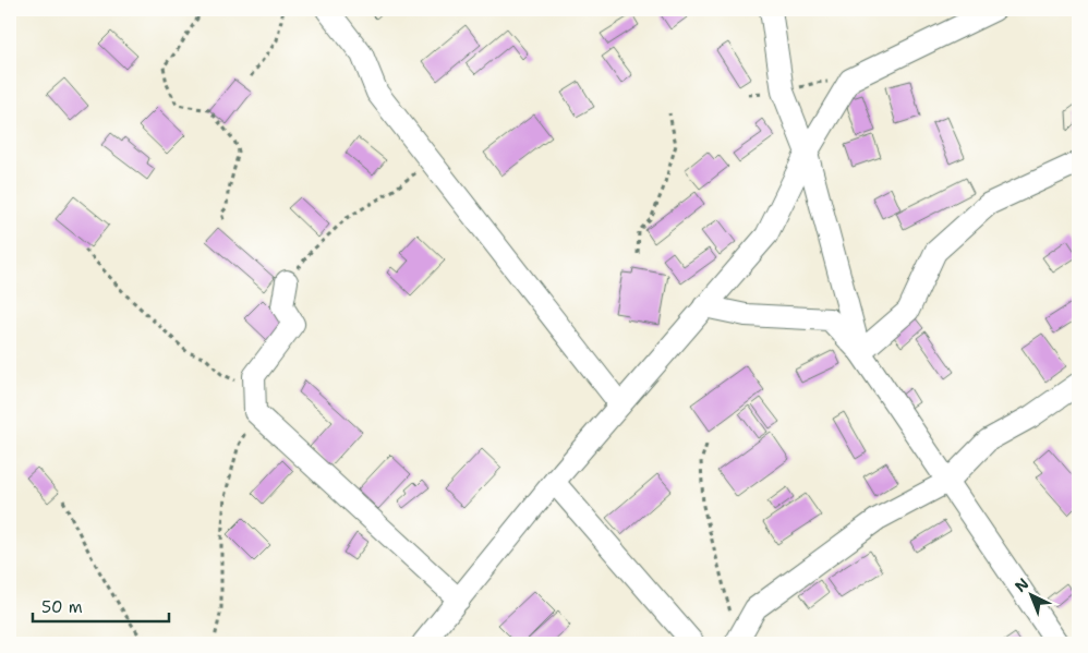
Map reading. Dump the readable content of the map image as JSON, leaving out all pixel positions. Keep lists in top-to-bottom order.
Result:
{
  "scale_bar": "50 m",
  "north": "top left"
}
